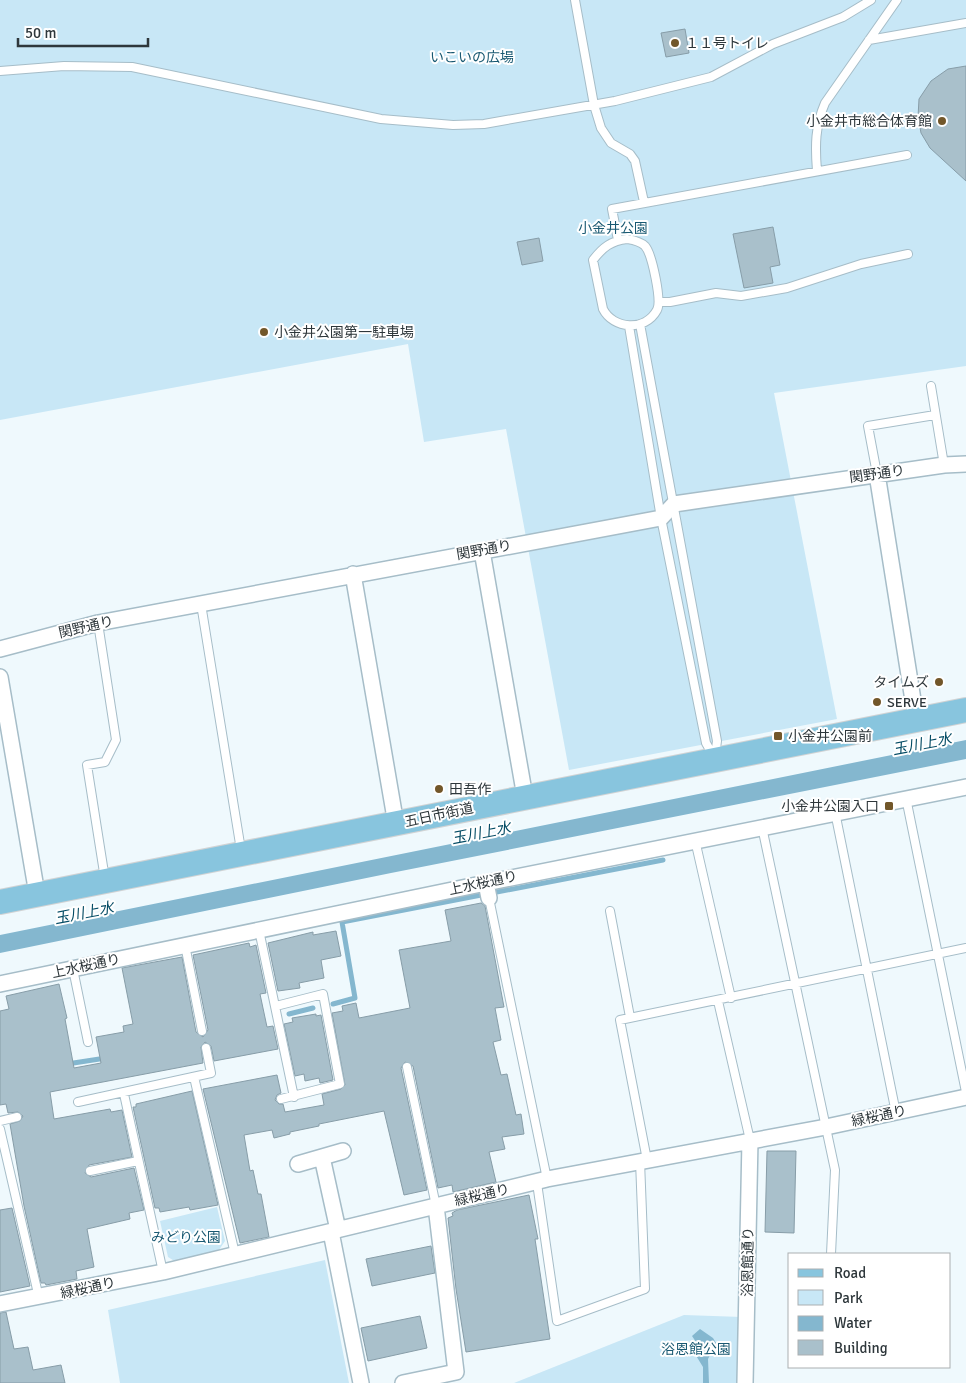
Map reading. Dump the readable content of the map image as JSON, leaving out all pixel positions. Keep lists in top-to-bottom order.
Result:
{
  "streets": {
    "main road": ["五日市街道"],
    "street": [
      "関野通り",
      "上水桜通り",
      "緑桜通り",
      "浴恩館通り"
    ]
  },
  "crossings": [
    ["緑桜通り", "浴恩館通り"]
  ],
  "water": ["玉川上水"],
  "parks": [
    "いこいの広場",
    "小金井公園",
    "みどり公園",
    "浴恩館公園"
  ],
  "places": {
    "other": [
      "１１号トイレ",
      "小金井市総合体育館",
      "小金井公園第一駐車場",
      "タイムズ",
      "SERVE",
      "田吾作"
    ],
    "transit": ["小金井公園前", "小金井公園入口"]
  },
  "legend": [
    "Road",
    "Park",
    "Water",
    "Building"
  ],
  "scale_bar": "50 m"
}
